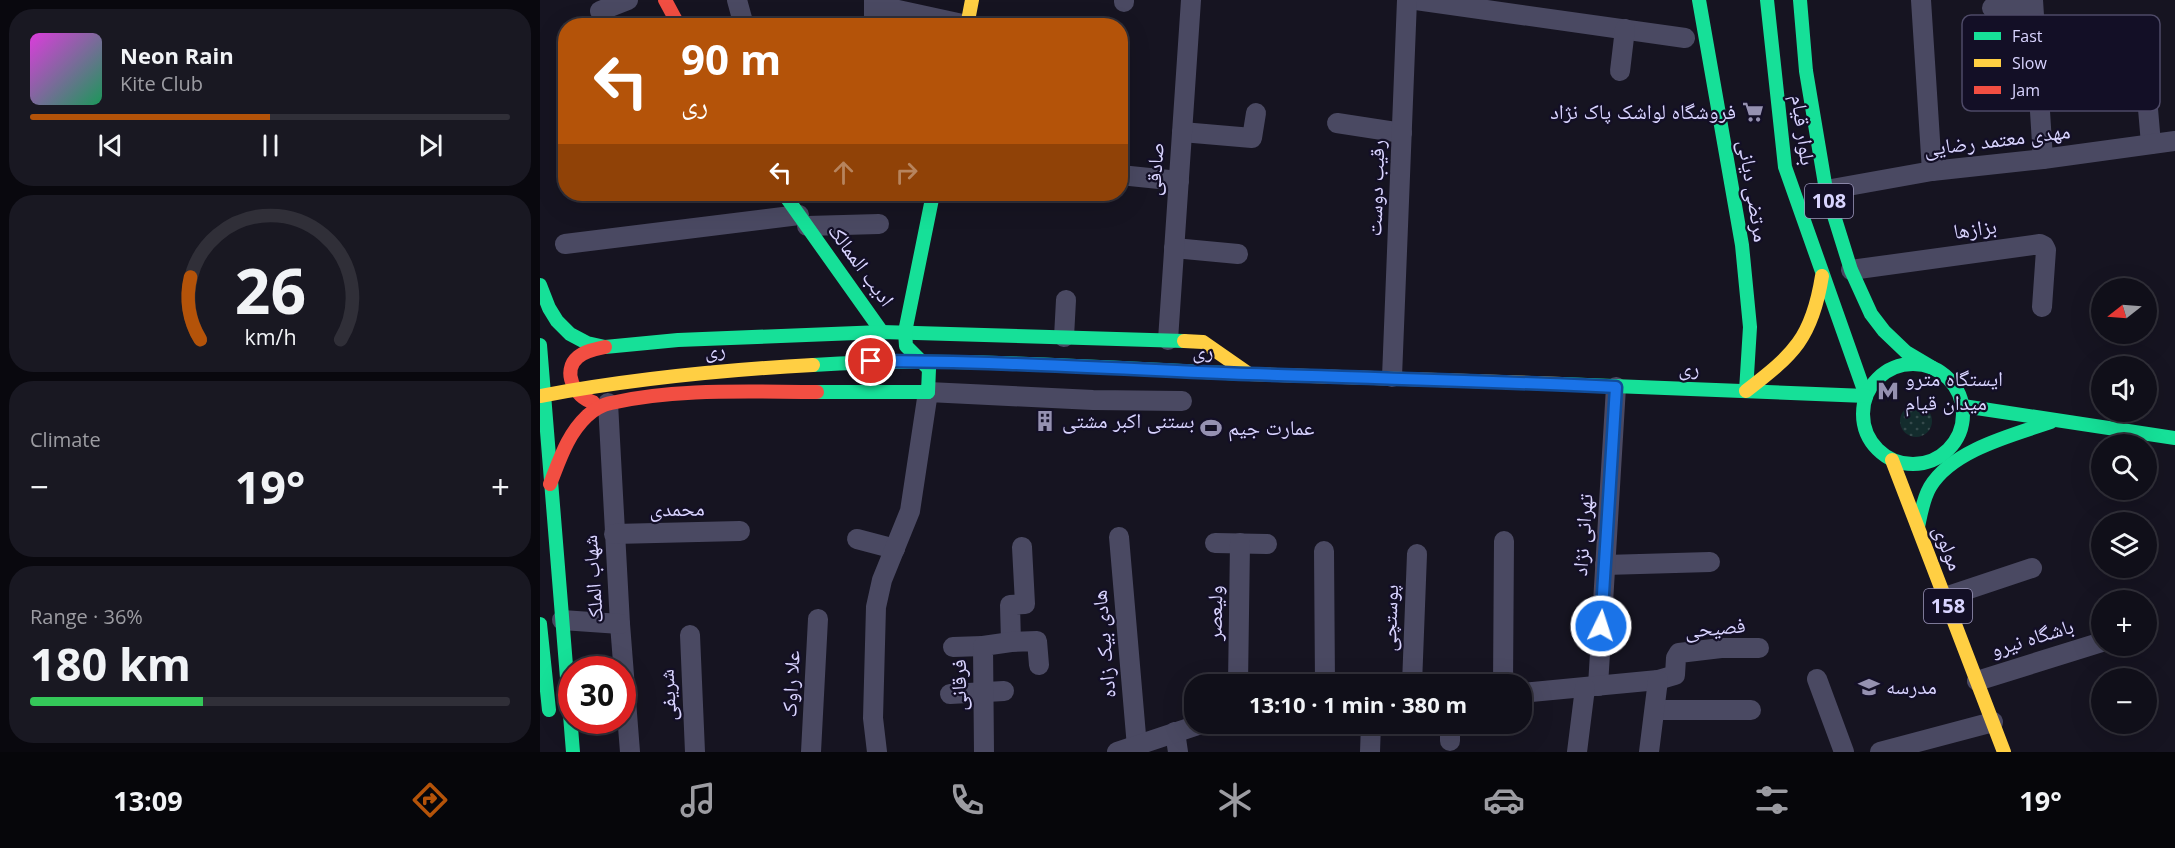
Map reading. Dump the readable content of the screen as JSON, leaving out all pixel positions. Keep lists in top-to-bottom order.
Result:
{
  "streets": {
    "main road": [
      "بلوار قیام",
      "مرتضی دیانی",
      "108",
      "ادیب الممالک",
      "ری",
      "مولوی",
      "158"
    ],
    "street": [
      "مهدی معتمد رضایی",
      "صادقی",
      "رقیب دوست",
      "بزازها",
      "محمدی",
      "تهرانی نژاد",
      "شهاب الملک",
      "ولیعصر",
      "پوستچی",
      "فصیحی",
      "باشگاه نیرو",
      "هادی بیک زاده",
      "علا راوک",
      "فرقانی",
      "شریفی"
    ]
  },
  "crossings": [
    ["بلوار قیام", "مهدی معتمد رضایی"],
    ["بلوار قیام", "بزازها"],
    ["بلوار قیام", "ری"],
    ["بلوار قیام", "مولوی"],
    ["رقیب دوست", "ری"],
    ["مرتضی دیانی", "ری"],
    ["ری", "تهرانی نژاد"],
    ["ری", "مولوی"],
    ["محمدی", "شهاب الملک"],
    ["مولوی", "باشگاه نیرو"]
  ],
  "places": {
    "supermarket": ["فروشگاه لواشک پاک نژاد"],
    "metro station": ["ایستگاه مترو میدان قیام"],
    "building": ["بستنی اکبر مشتی"],
    "sports": ["عمارت جیم"],
    "school or university": ["مدرسه"]
  },
  "legend": ["Fast", "Slow", "Jam"],
  "north": "left",
  "page": {
    "turn": ["90 m", "ری"],
    "song": ["Neon Rain", "Kite Club"],
    "map_buttons": ["+", "−"],
    "tile": [
      "Climate",
      ["Range · 36%", "180 km"]
    ],
    "heat": ["−", "19°", "+"],
    "limit": "30",
    "trip": "13:10 · 1 min · 380 m",
    "tabs": ["13:09", "19°"],
    "gauge": ["26", "km/h"]
  }
}
